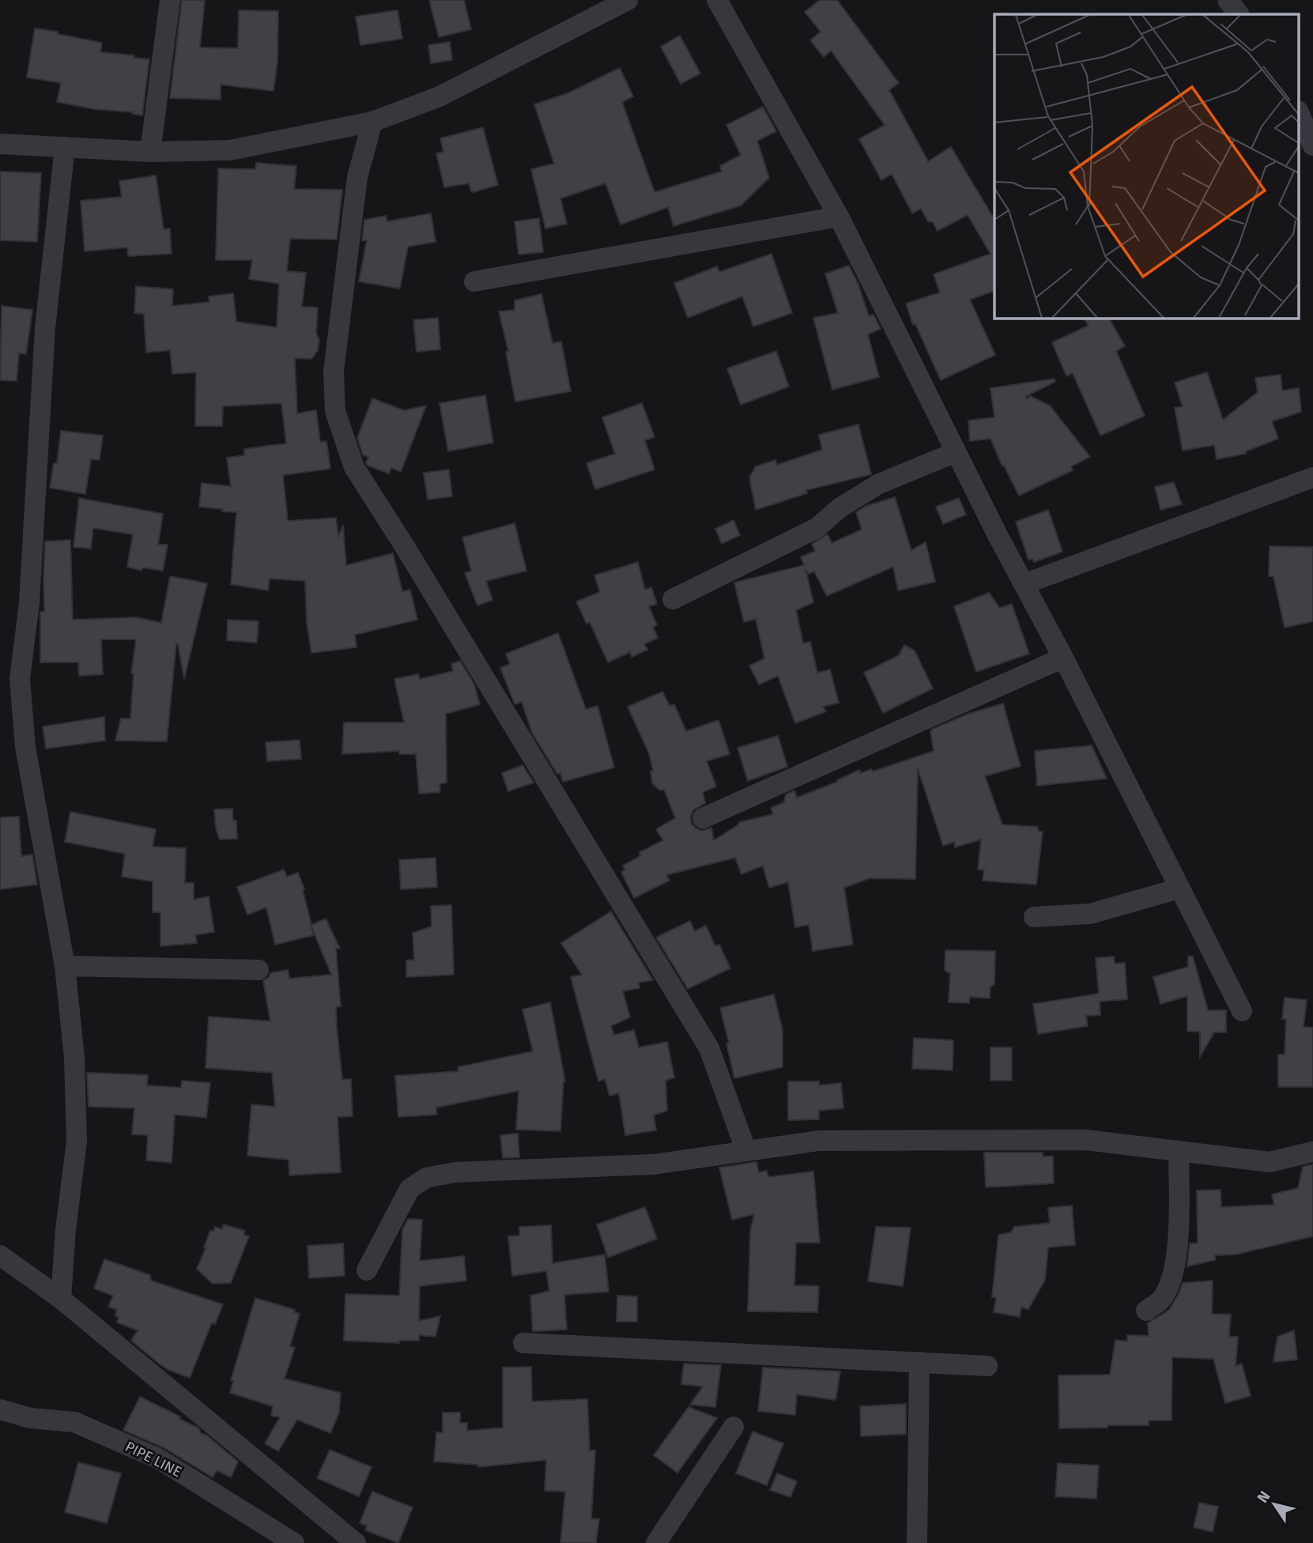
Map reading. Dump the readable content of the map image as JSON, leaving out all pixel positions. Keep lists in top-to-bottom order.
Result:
{
  "streets": {
    "street": ["PIPE LINE"]
  },
  "north": "top left"
}
